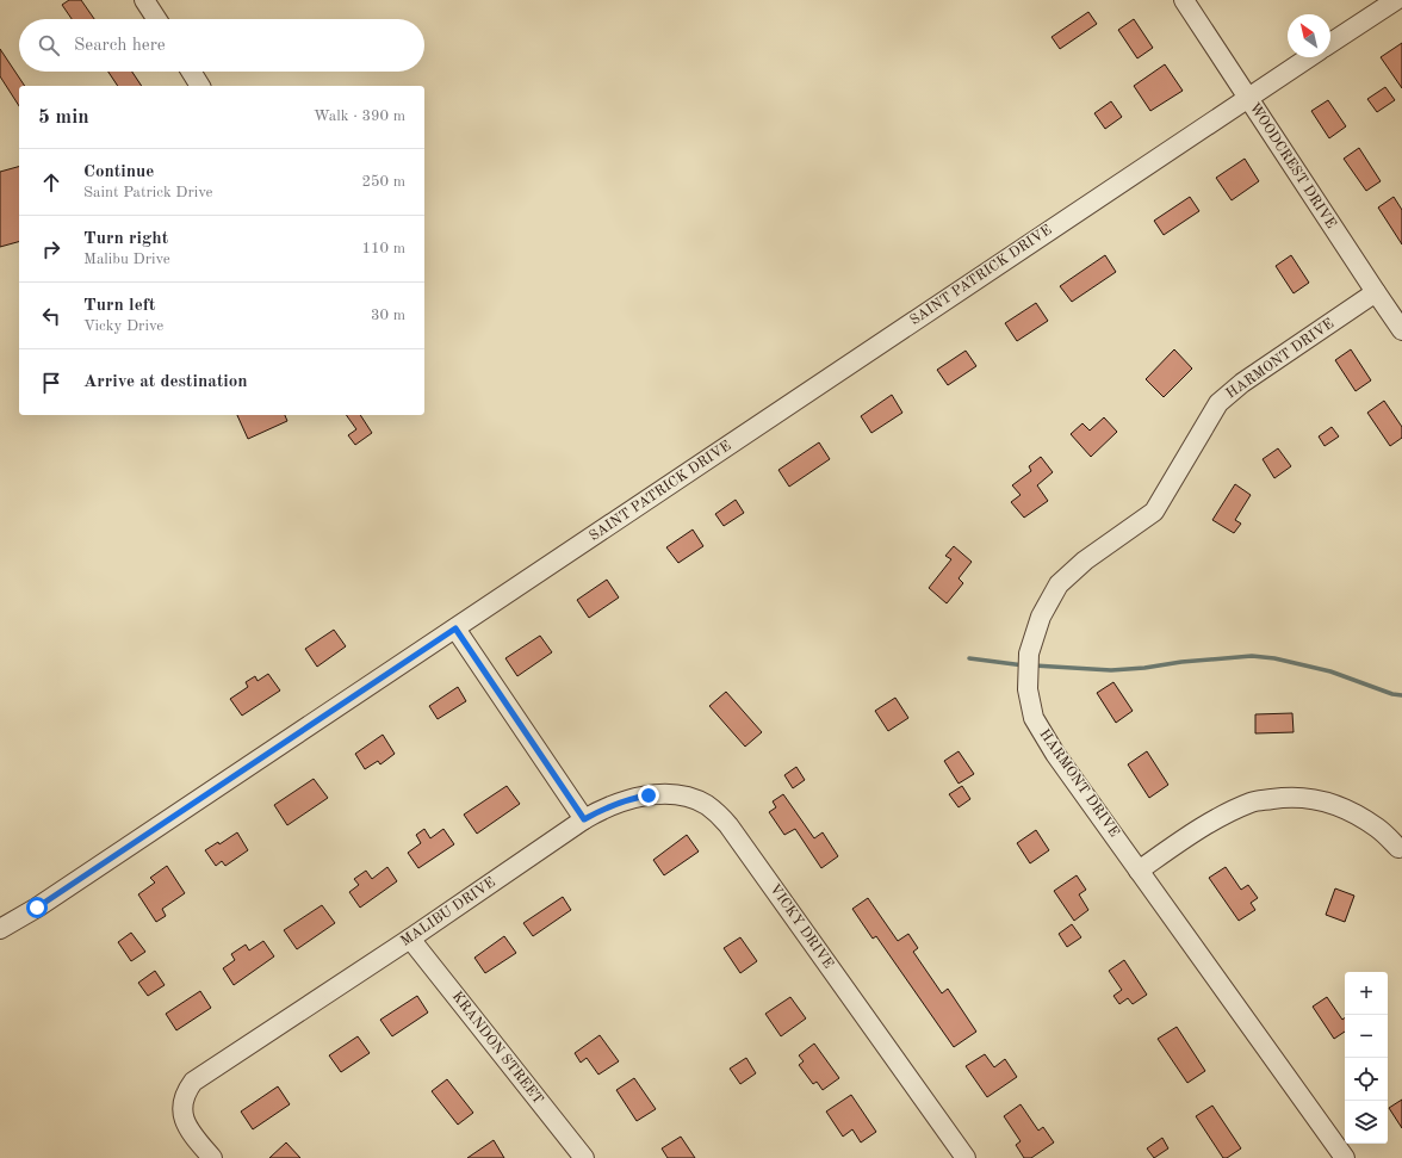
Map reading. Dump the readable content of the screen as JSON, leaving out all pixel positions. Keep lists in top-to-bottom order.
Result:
{
  "streets": {
    "street": [
      "WOODCREST DRIVE",
      "SAINT PATRICK DRIVE",
      "HARMONT DRIVE",
      "MALIBU DRIVE",
      "VICKY DRIVE",
      "KRANDON STREET"
    ]
  },
  "crossings": [
    ["WOODCREST DRIVE", "SAINT PATRICK DRIVE"],
    ["WOODCREST DRIVE", "HARMONT DRIVE"],
    ["MALIBU DRIVE", "VICKY DRIVE"],
    ["MALIBU DRIVE", "KRANDON STREET"]
  ],
  "north": "top left",
  "page": {
    "search": "Search here",
    "heading": ["5 min", "Walk · 390 m"],
    "list": [
      ["Continue", "Saint Patrick Drive", "250 m"],
      ["Turn right", "Malibu Drive", "110 m"],
      ["Turn left", "Vicky Drive", "30 m"],
      "Arrive at destination"
    ],
    "map_buttons": ["+", "−"]
  }
}
